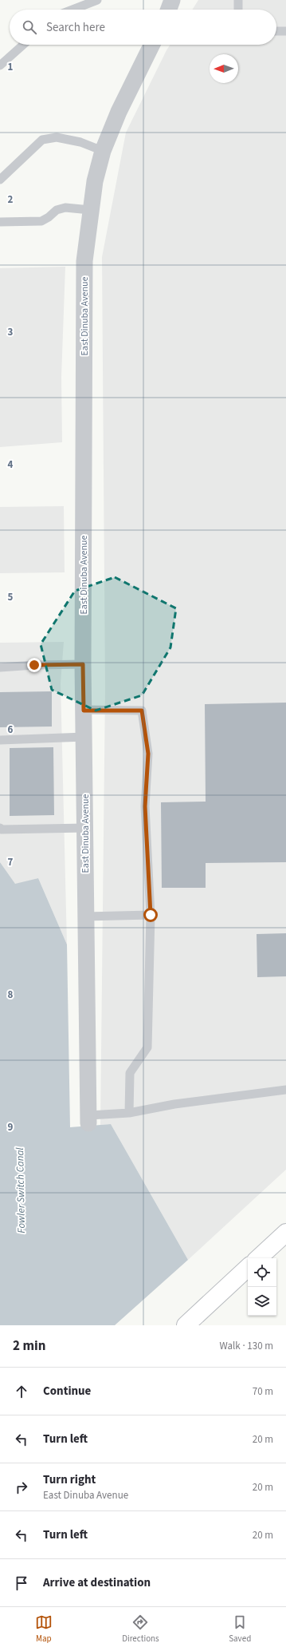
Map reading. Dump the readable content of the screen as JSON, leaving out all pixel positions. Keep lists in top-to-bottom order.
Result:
{
  "streets": {
    "street": ["East Dinuba Avenue"]
  },
  "water": ["Fowler Switch Canal"],
  "north": "left",
  "page": {
    "search": "Search here",
    "heading": ["2 min", "Walk · 130 m"],
    "list": [
      ["Continue", "70 m"],
      ["Turn left", "20 m"],
      ["Turn right", "East Dinuba Avenue", "20 m"],
      ["Turn left", "20 m"],
      "Arrive at destination"
    ],
    "nav": ["Map", "Directions", "Saved"]
  },
  "grid": {
    "rows": [
      "1",
      "2",
      "3",
      "4",
      "5",
      "6",
      "7",
      "8",
      "9"
    ]
  }
}
